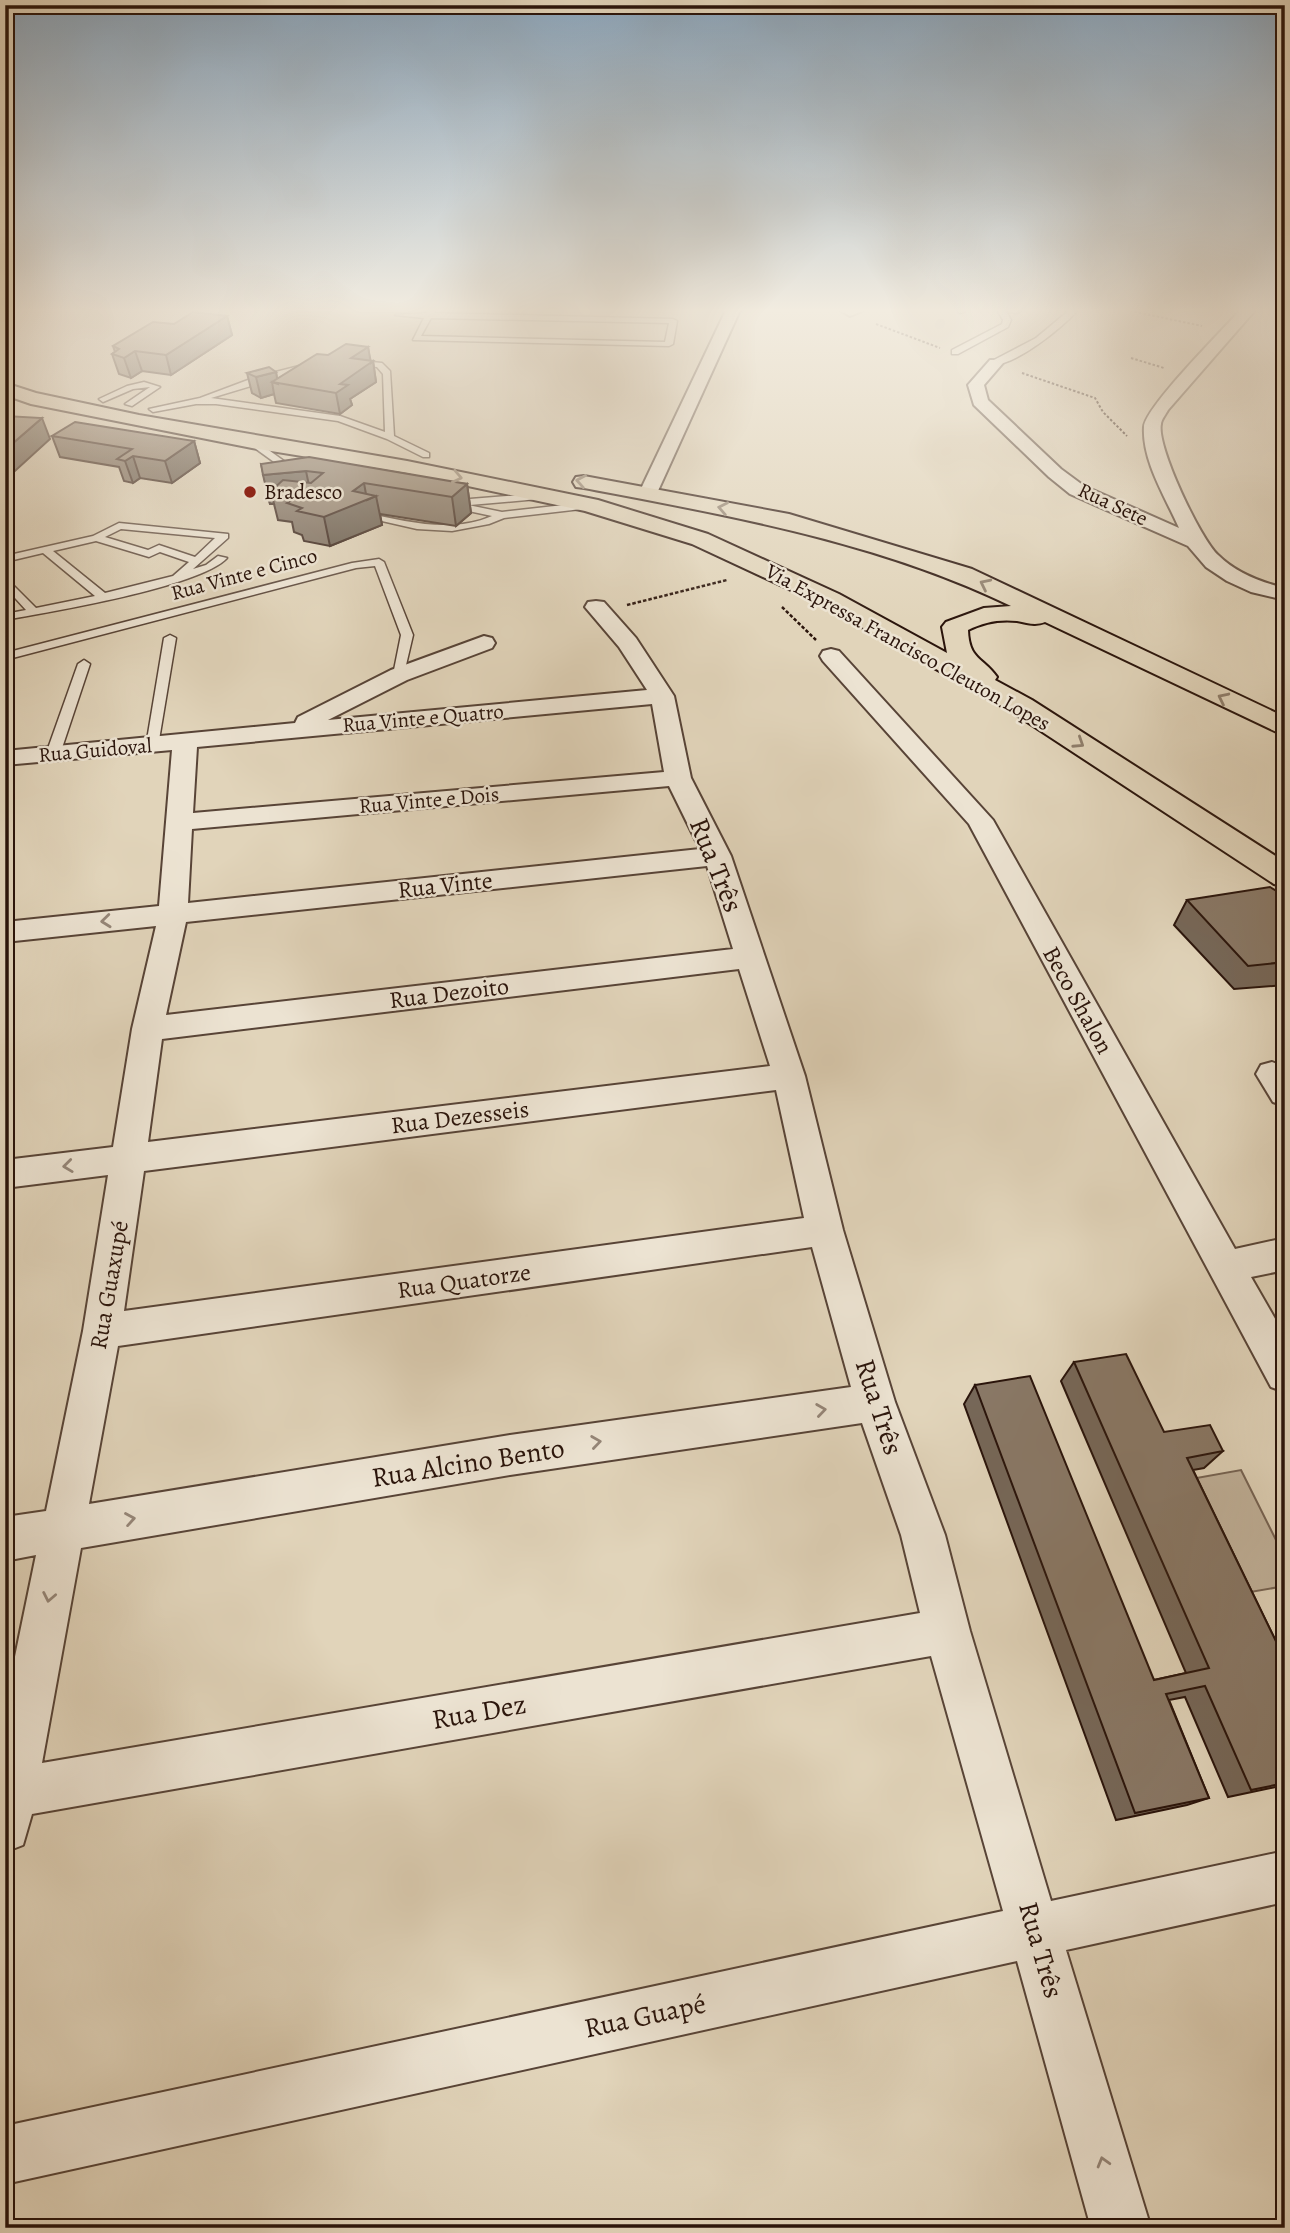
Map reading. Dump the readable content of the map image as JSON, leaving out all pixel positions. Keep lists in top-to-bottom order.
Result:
{
  "streets": {
    "highway": ["Via Expressa Francisco Cleuton Lopes"],
    "street": [
      "Rua Sete",
      "Rua Vinte e Quatro",
      "Rua Guidoval",
      "Rua Vinte e Dois",
      "Rua Três",
      "Rua Vinte",
      "Rua Dezoito",
      "Beco Shalon",
      "Rua Dezesseis",
      "Rua Quatorze",
      "Rua Guaxupé",
      "Rua Alcino Bento",
      "Rua Dez",
      "Rua Guapé"
    ],
    "lane": ["Rua Vinte e Cinco"]
  },
  "crossings": [
    ["Rua Vinte e Quatro", "Rua Guidoval"],
    ["Rua Vinte e Quatro", "Rua Três"],
    ["Rua Vinte e Quatro", "Rua Guaxupé"],
    ["Rua Guidoval", "Rua Guaxupé"],
    ["Rua Vinte e Dois", "Rua Três"],
    ["Rua Vinte e Dois", "Rua Guaxupé"],
    ["Rua Três", "Rua Vinte"],
    ["Rua Três", "Rua Dezoito"],
    ["Rua Três", "Rua Dezesseis"],
    ["Rua Três", "Rua Quatorze"],
    ["Rua Três", "Rua Alcino Bento"],
    ["Rua Três", "Rua Dez"],
    ["Rua Três", "Rua Guapé"],
    ["Rua Vinte", "Rua Guaxupé"],
    ["Rua Dezoito", "Rua Guaxupé"],
    ["Rua Dezesseis", "Rua Guaxupé"],
    ["Rua Quatorze", "Rua Guaxupé"],
    ["Rua Guaxupé", "Rua Alcino Bento"],
    ["Rua Guaxupé", "Rua Dez"]
  ],
  "one_way": ["Rua Alcino Bento"],
  "places": ["Bradesco"]
}
